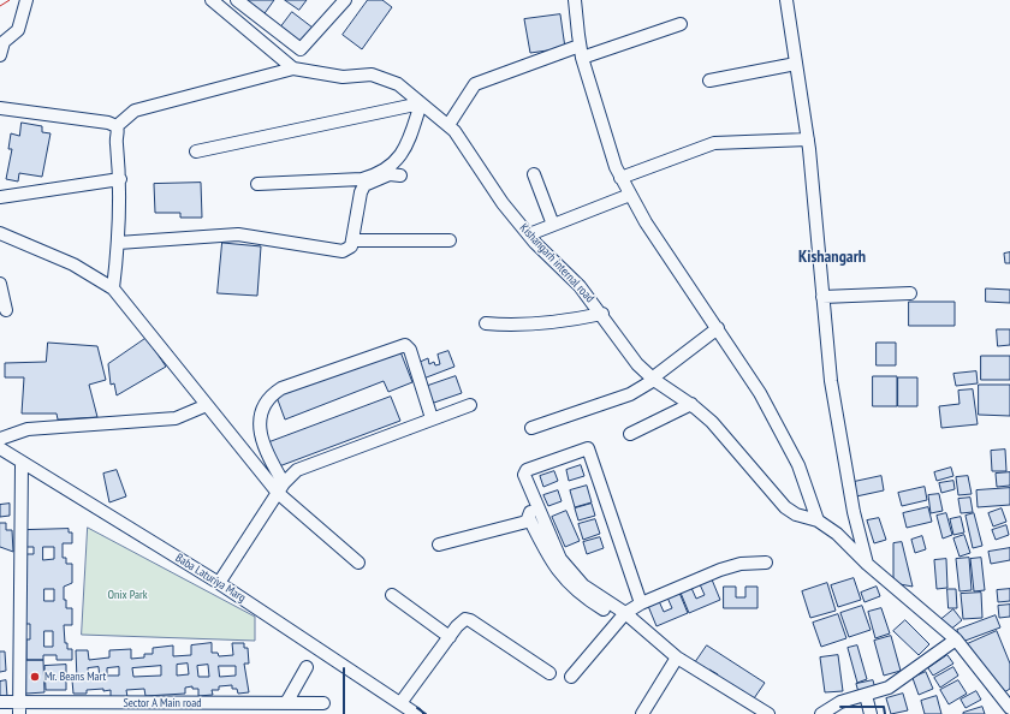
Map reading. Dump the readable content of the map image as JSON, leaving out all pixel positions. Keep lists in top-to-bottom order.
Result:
{
  "streets": {
    "street": ["Kishangarh internal road", "Baba Laturiya Marg", "Sector A Main road"]
  },
  "districts": ["Kishangarh"],
  "parks": ["Onix Park"],
  "places": ["Mr. Beans Mart"]
}
